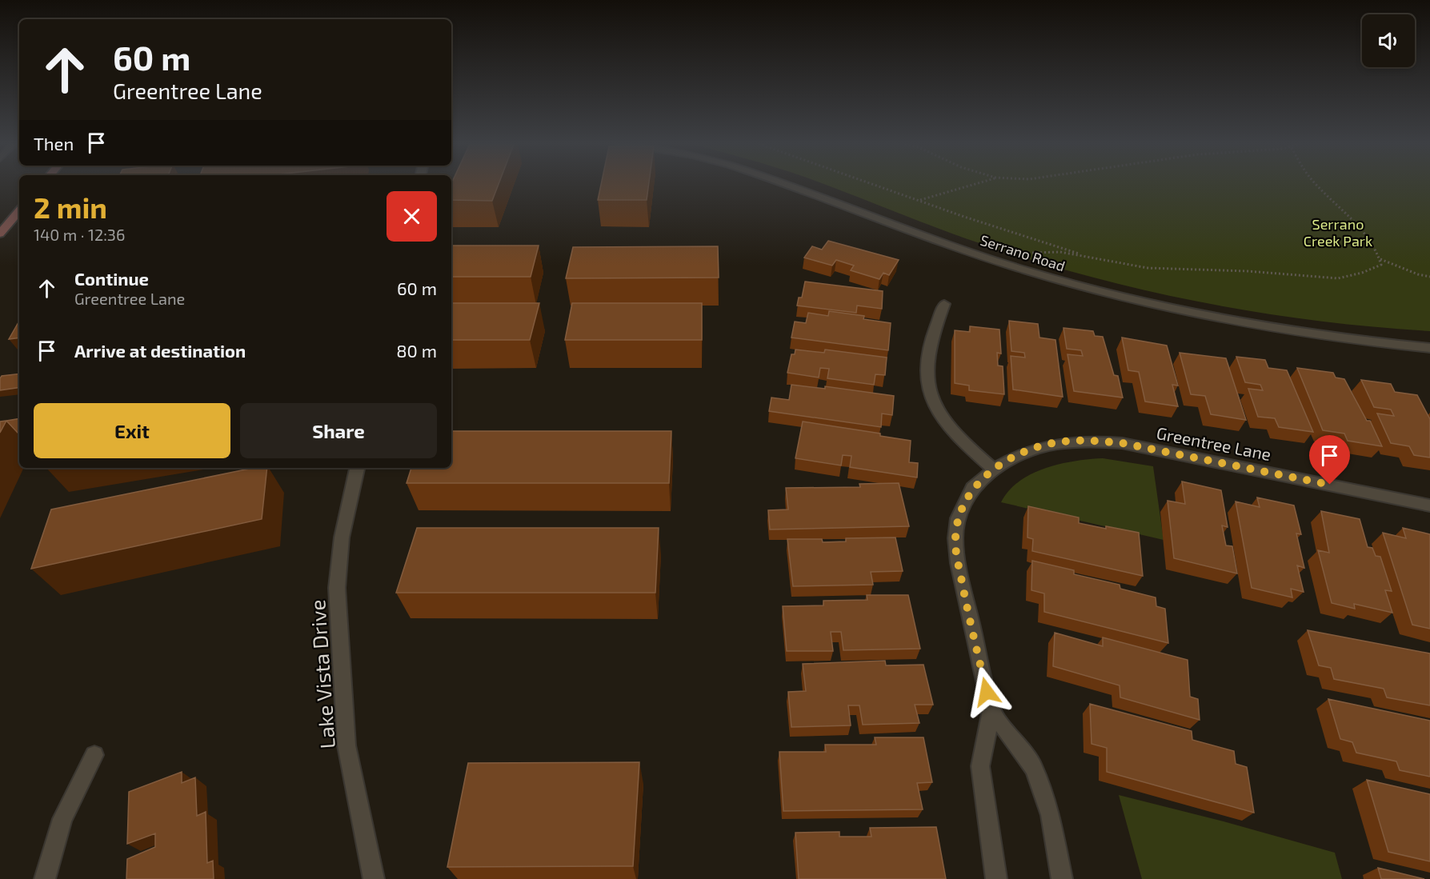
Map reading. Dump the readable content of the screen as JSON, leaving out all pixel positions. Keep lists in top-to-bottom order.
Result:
{
  "streets": {
    "street": ["Serrano Road", "Greentree Lane", "Lake Vista Drive"]
  },
  "parks": ["Serrano Creek Park"],
  "page": {
    "turn": ["60 m", "Greentree Lane"],
    "then": "Then",
    "heading": ["2 min", "140 m · 12:36"],
    "list": [
      {
        "name": "Continue",
        "note": "Greentree Lane",
        "value": "60 m"
      },
      {
        "name": "Arrive at destination",
        "value": "80 m"
      }
    ],
    "buttons": ["Exit", "Share"]
  }
}
